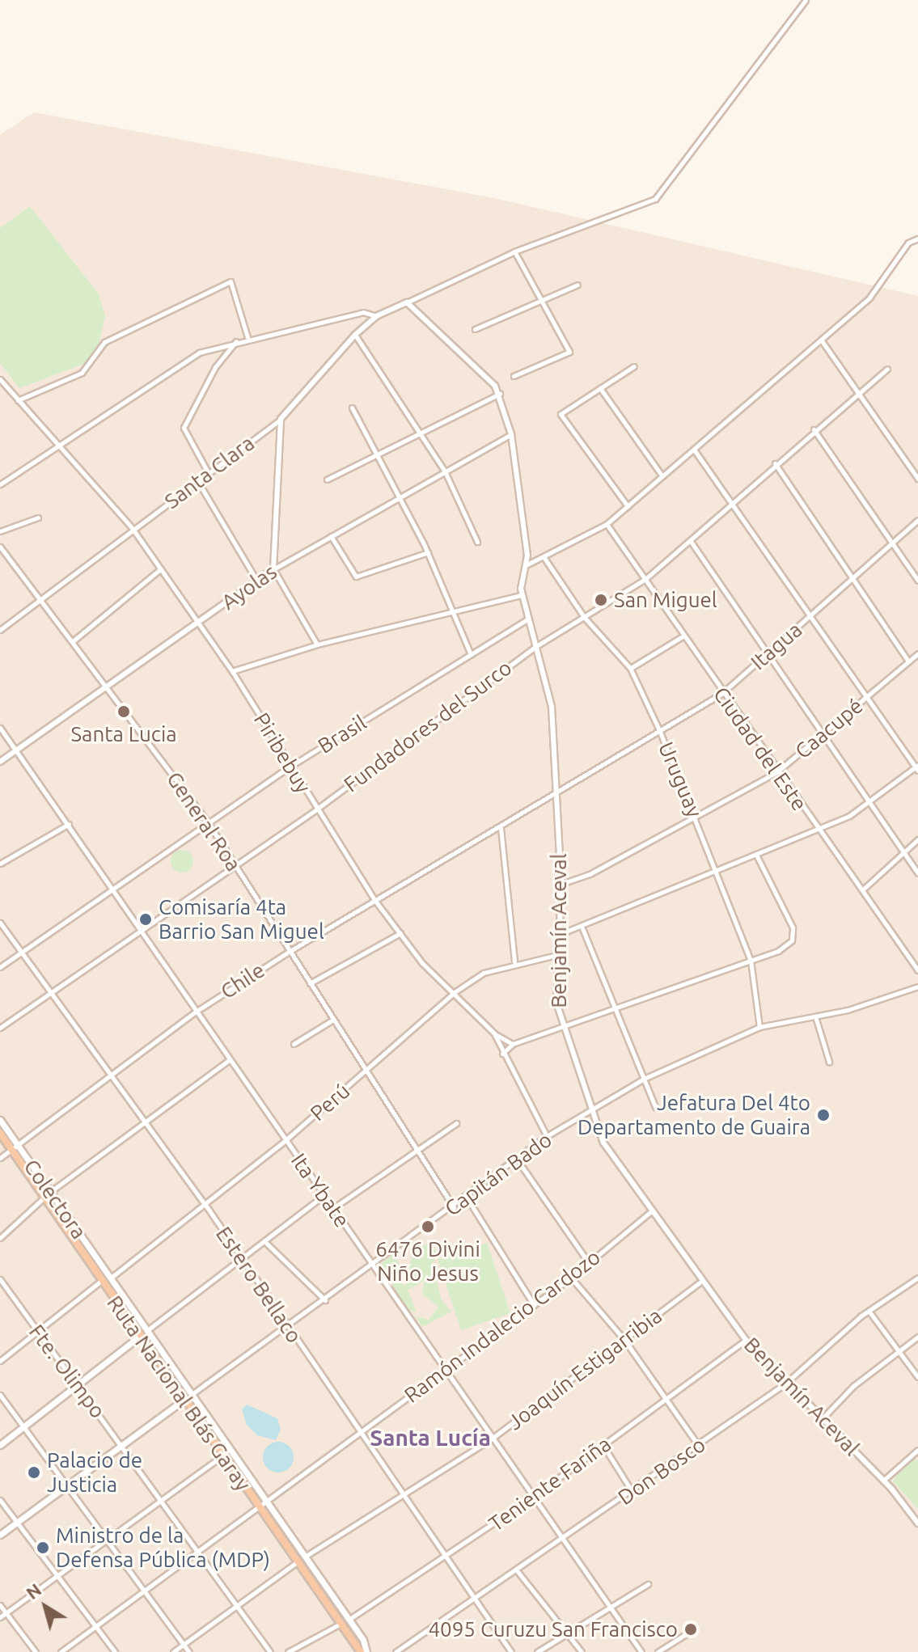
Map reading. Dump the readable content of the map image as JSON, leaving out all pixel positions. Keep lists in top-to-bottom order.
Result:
{
  "streets": {
    "highway": ["Ruta Nacional Blás Garay"],
    "main road": ["Colectora"],
    "street": [
      "Santa Clara",
      "Ayolas",
      "Itagua",
      "Fundadores del Surco",
      "Caacupé",
      "Brasil",
      "Ciudad del Este",
      "Piribebuy",
      "Uruguay",
      "General Roa",
      "Benjamín Aceval",
      "Chile",
      "Perú",
      "Capitán Bado",
      "Ita Ybate",
      "Estero Bellaco",
      "Ramón Indalecio Cardozo",
      "Joaquín Estigarribia",
      "Fte. Olimpo",
      "Don Bosco",
      "Teniente Fariña"
    ]
  },
  "crossings": [
    ["Santa Clara", "Piribebuy"],
    ["Santa Clara", "General Roa"],
    ["Santa Clara", "Benjamín Aceval"],
    ["Ayolas", "Piribebuy"],
    ["Ayolas", "General Roa"],
    ["Ayolas", "Benjamín Aceval"],
    ["Ayolas", "Ita Ybate"],
    ["Itagua", "Ciudad del Este"],
    ["Itagua", "Uruguay"],
    ["Itagua", "Benjamín Aceval"],
    ["Itagua", "Chile"],
    ["Fundadores del Surco", "Ciudad del Este"],
    ["Fundadores del Surco", "Piribebuy"],
    ["Fundadores del Surco", "Uruguay"],
    ["Fundadores del Surco", "General Roa"],
    ["Fundadores del Surco", "Benjamín Aceval"],
    ["Fundadores del Surco", "Ita Ybate"],
    ["Fundadores del Surco", "Estero Bellaco"],
    ["Caacupé", "Ciudad del Este"],
    ["Caacupé", "Uruguay"],
    ["Caacupé", "Benjamín Aceval"],
    ["Brasil", "Piribebuy"],
    ["Brasil", "General Roa"],
    ["Brasil", "Benjamín Aceval"],
    ["Brasil", "Ita Ybate"],
    ["Brasil", "Estero Bellaco"],
    ["Piribebuy", "Chile"],
    ["Piribebuy", "Perú"],
    ["Piribebuy", "Capitán Bado"],
    ["Uruguay", "Capitán Bado"],
    ["General Roa", "Chile"],
    ["General Roa", "Perú"],
    ["General Roa", "Capitán Bado"],
    ["Benjamín Aceval", "Chile"],
    ["Benjamín Aceval", "Perú"],
    ["Benjamín Aceval", "Capitán Bado"],
    ["Benjamín Aceval", "Ramón Indalecio Cardozo"],
    ["Benjamín Aceval", "Joaquín Estigarribia"],
    ["Benjamín Aceval", "Don Bosco"],
    ["Benjamín Aceval", "Teniente Fariña"],
    ["Chile", "Ita Ybate"],
    ["Chile", "Colectora"],
    ["Chile", "Estero Bellaco"],
    ["Chile", "Ruta Nacional Blás Garay"],
    ["Perú", "Ita Ybate"],
    ["Perú", "Colectora"],
    ["Perú", "Estero Bellaco"],
    ["Capitán Bado", "Ita Ybate"],
    ["Capitán Bado", "Estero Bellaco"],
    ["Capitán Bado", "Ruta Nacional Blás Garay"],
    ["Ita Ybate", "Ramón Indalecio Cardozo"],
    ["Ita Ybate", "Joaquín Estigarribia"],
    ["Ita Ybate", "Don Bosco"],
    ["Ita Ybate", "Teniente Fariña"],
    ["Colectora", "Ruta Nacional Blás Garay"],
    ["Estero Bellaco", "Ramón Indalecio Cardozo"],
    ["Estero Bellaco", "Joaquín Estigarribia"],
    ["Estero Bellaco", "Don Bosco"],
    ["Estero Bellaco", "Teniente Fariña"],
    ["Ramón Indalecio Cardozo", "Fte. Olimpo"],
    ["Ramón Indalecio Cardozo", "Ruta Nacional Blás Garay"]
  ],
  "districts": ["Santa Lucía"],
  "places": [
    "San Miguel",
    "Santa Lucia",
    "Comisaría 4ta Barrio San Miguel",
    "Jefatura Del 4to Departamento de Guaira",
    "6476 Divini Niño Jesus",
    "Palacio de Justicia",
    "Ministro de la Defensa Pública (MDP)",
    "4095 Curuzu San Francisco"
  ],
  "north": "top left"
}
